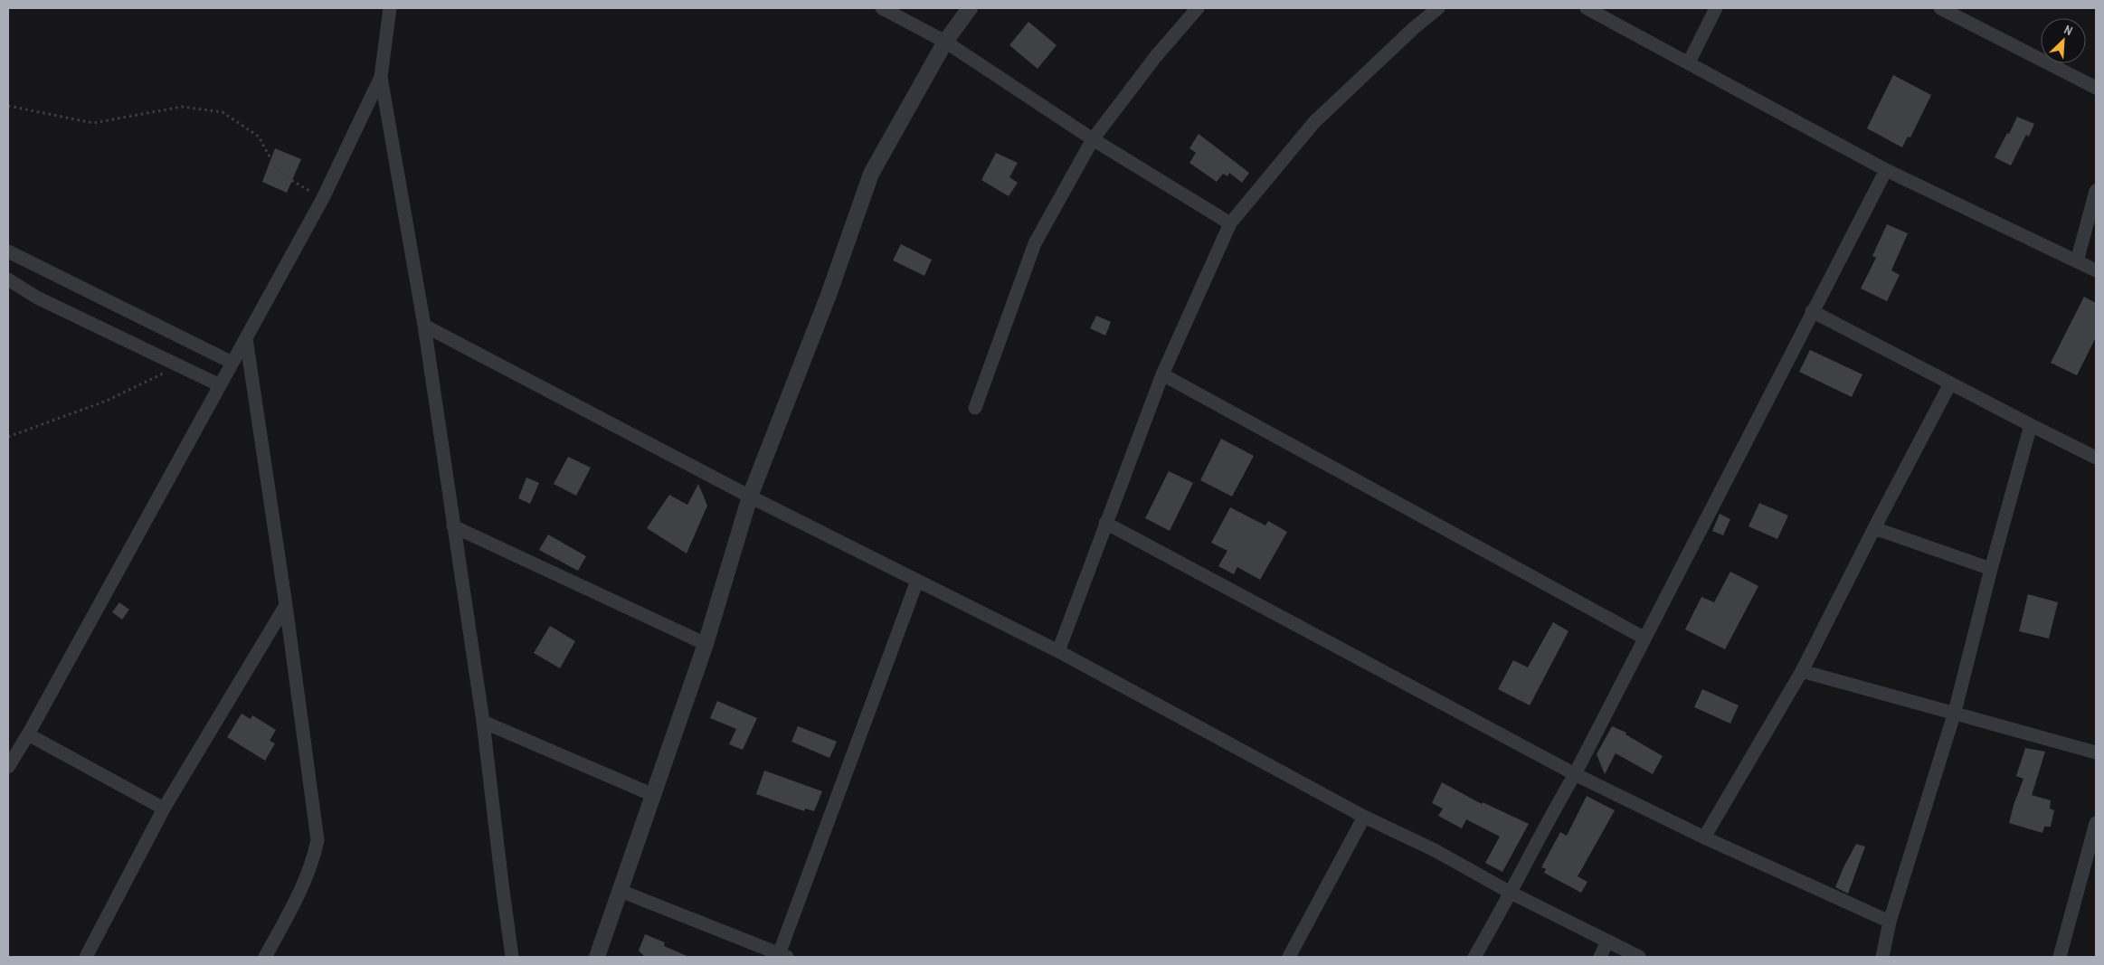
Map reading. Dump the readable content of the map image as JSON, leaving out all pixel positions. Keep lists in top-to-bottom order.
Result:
{
  "north": "top right"
}
